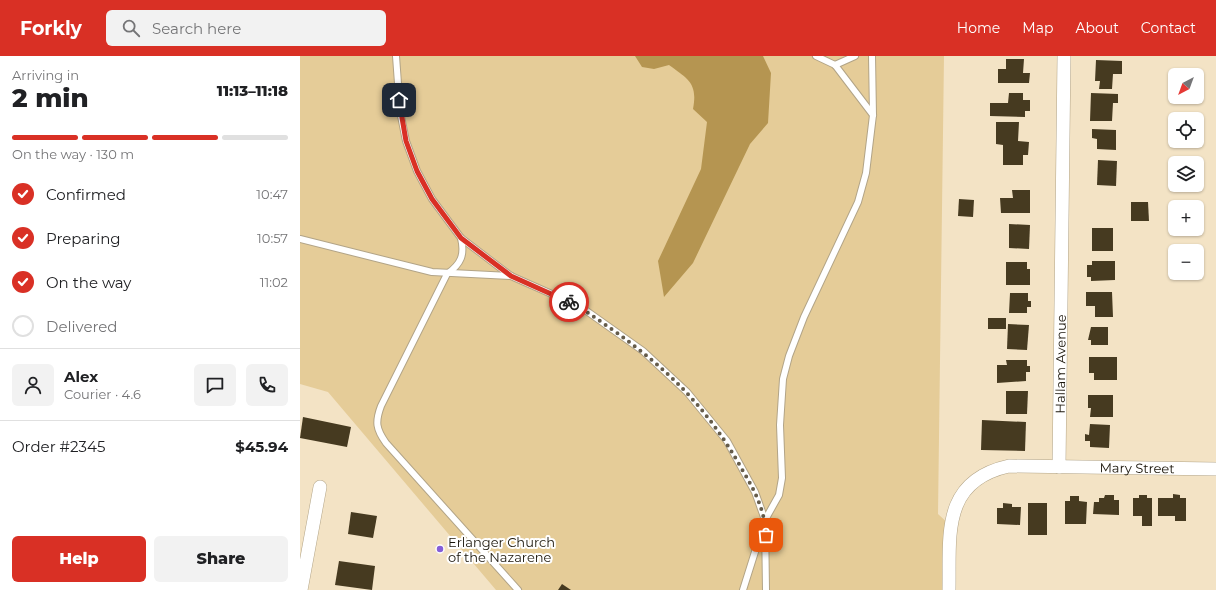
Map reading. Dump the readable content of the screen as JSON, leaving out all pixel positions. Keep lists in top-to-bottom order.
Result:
{
  "streets": {
    "street": ["Hallam Avenue", "Mary Street"]
  },
  "crossings": [
    ["Hallam Avenue", "Mary Street"]
  ],
  "places": ["Erlanger Church of the Nazarene"],
  "north": "bottom left",
  "page": {
    "header": "Forkly",
    "search": "Search here",
    "nav": [
      "Home",
      "Map",
      "About",
      "Contact"
    ],
    "heading": ["2 min", "Arriving in", "11:13–11:18"],
    "panel": [
      "Alex",
      "Courier · 4.6",
      "Order #2345",
      "$45.94"
    ],
    "map_buttons": ["+", "−"],
    "bar": "On the way · 130 m",
    "list": [
      ["Confirmed", "10:47"],
      ["Preparing", "10:57"],
      ["On the way", "11:02"],
      "Delivered"
    ],
    "buttons": ["Help", "Share"]
  }
}
